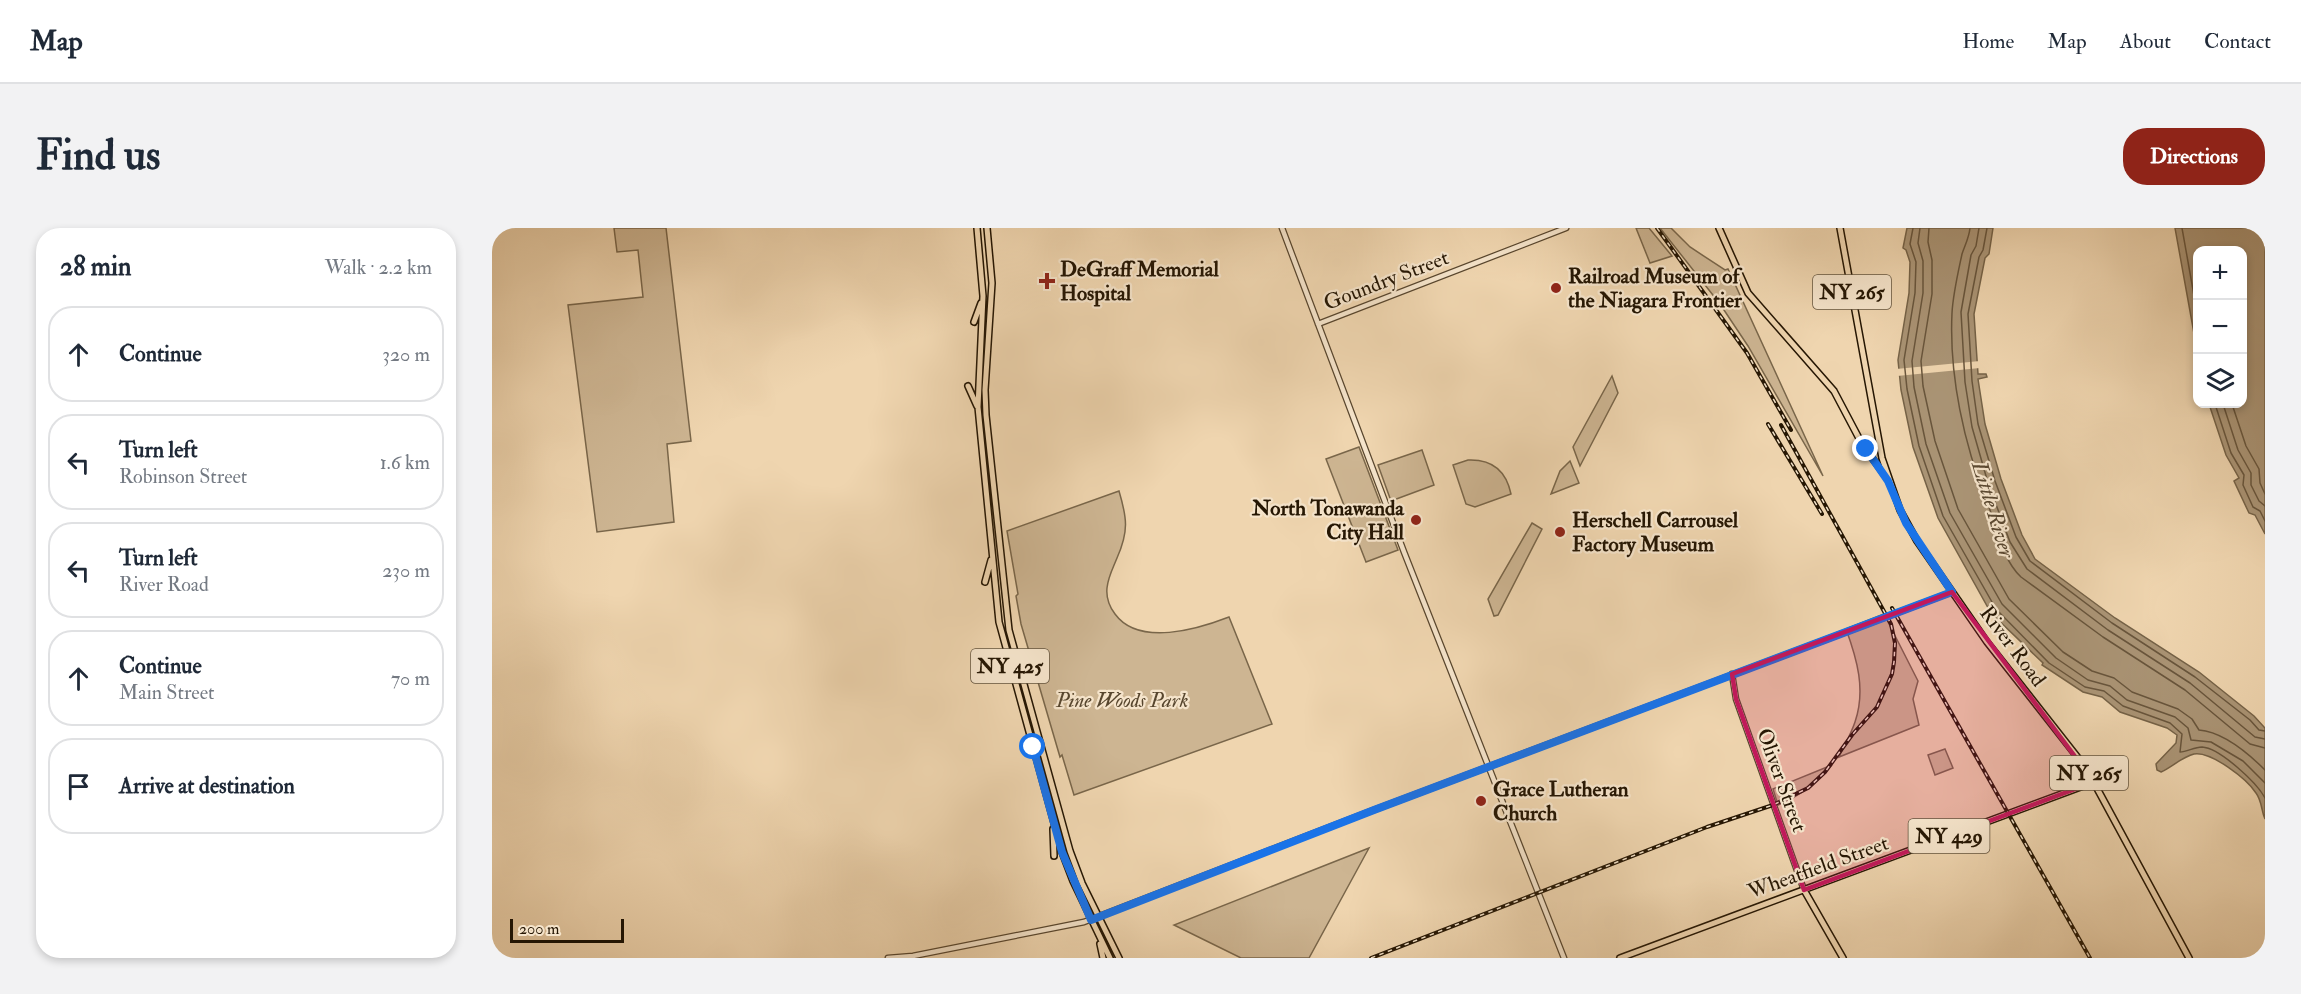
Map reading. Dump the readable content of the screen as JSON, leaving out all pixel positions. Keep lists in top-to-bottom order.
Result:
{
  "streets": {
    "main road": [
      "NY 265",
      "River Road",
      "NY 425",
      "Oliver Street",
      "NY 429",
      "Wheatfield Street"
    ],
    "street": ["Goundry Street"]
  },
  "crossings": [
    ["River Road", "Wheatfield Street"],
    ["Oliver Street", "Wheatfield Street"]
  ],
  "water": ["Little River"],
  "parks": ["Pine Woods Park"],
  "places": {
    "health": ["DeGraff Memorial Hospital"],
    "other": [
      "Railroad Museum of the Niagara Frontier",
      "North Tonawanda City Hall",
      "Herschell Carrousel Factory Museum",
      "Grace Lutheran Church"
    ]
  },
  "scale_bar": "200 m",
  "page": {
    "header": "Map",
    "nav": [
      "Home",
      "Map",
      "About",
      "Contact"
    ],
    "buttons": "Directions",
    "title": "Find us",
    "heading": ["28 min", "Walk · 2.2 km"],
    "map_buttons": ["+", "−"],
    "list": [
      ["Continue", "320 m"],
      ["Turn left", "Robinson Street", "1.6 km"],
      ["Turn left", "River Road", "230 m"],
      ["Continue", "Main Street", "70 m"],
      "Arrive at destination"
    ],
    "scale": "200 m"
  }
}
